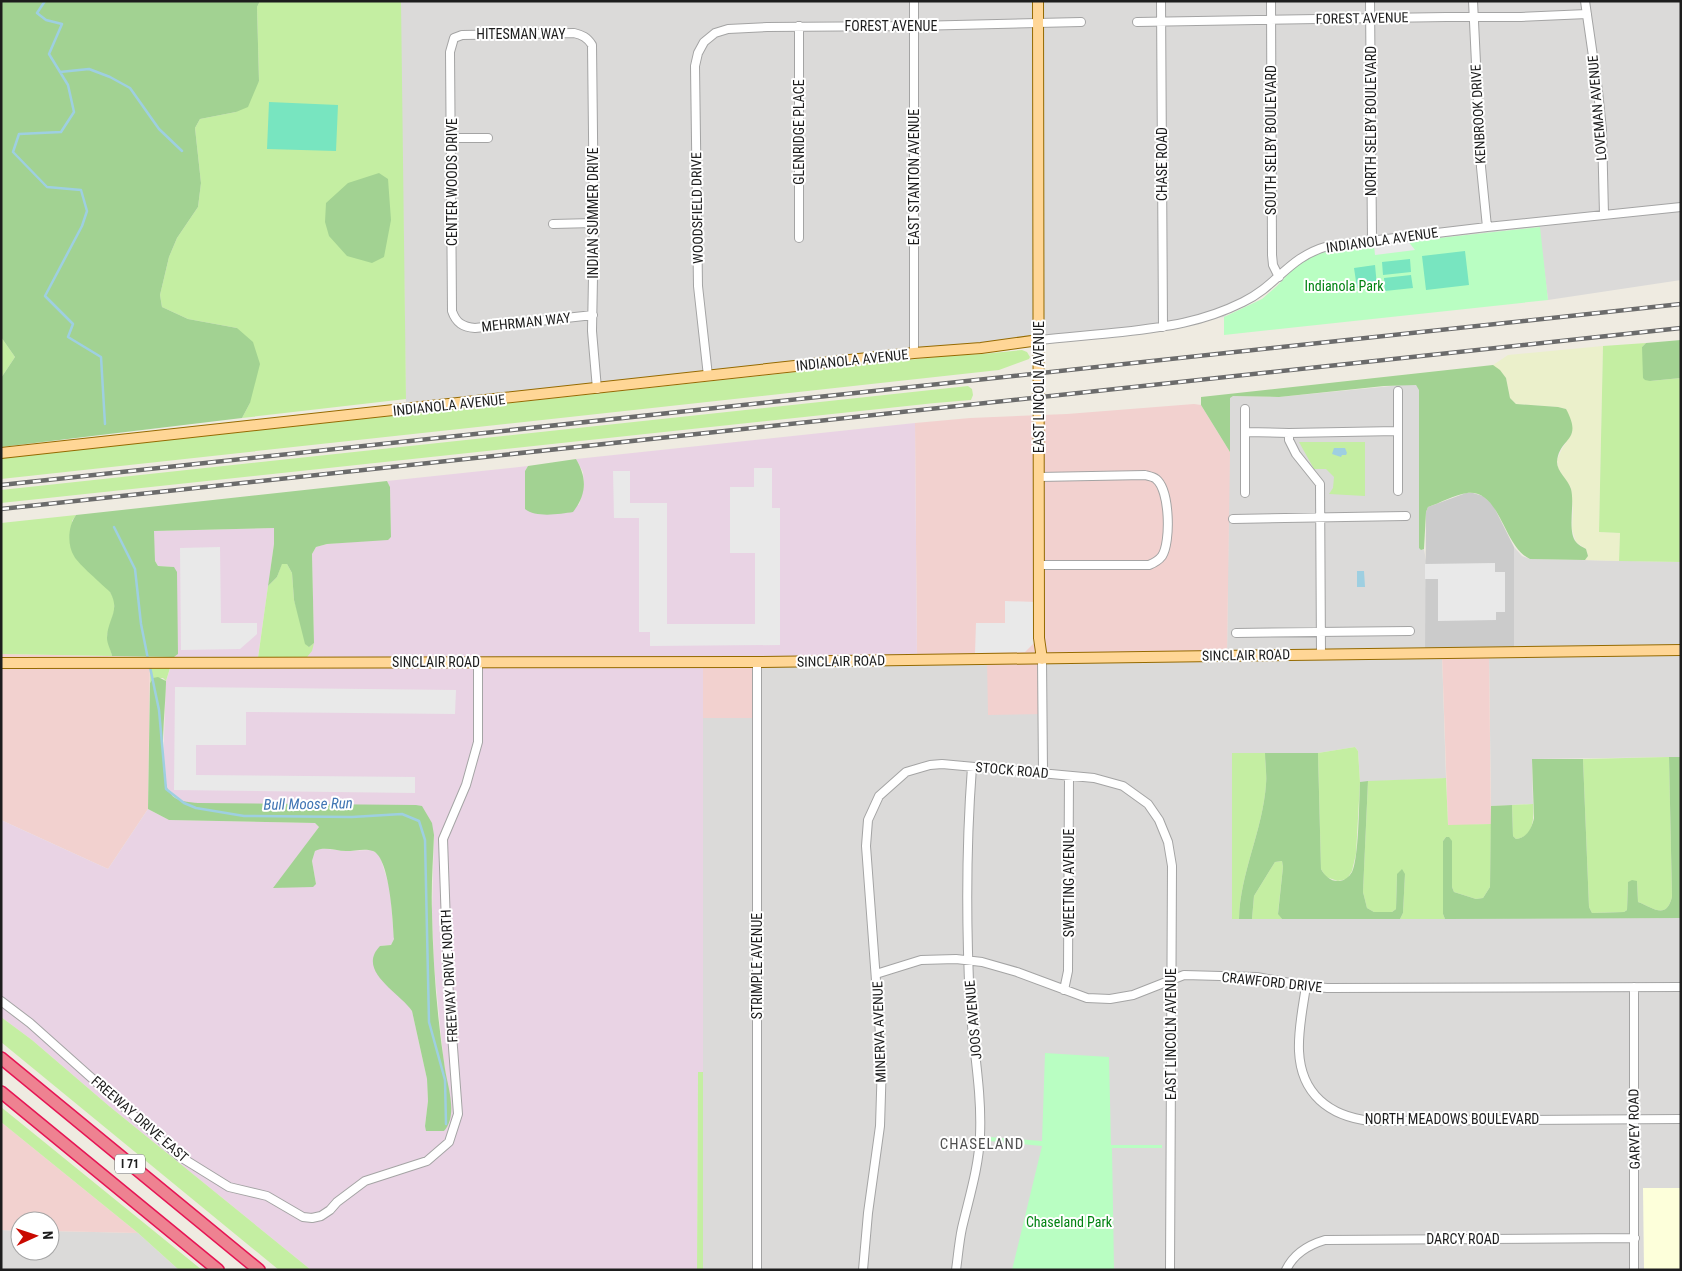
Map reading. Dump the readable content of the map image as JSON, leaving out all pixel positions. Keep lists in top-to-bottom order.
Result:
{
  "streets": {
    "highway": ["I 71"],
    "main road": ["INDIANOLA AVENUE", "EAST LINCOLN AVENUE", "SINCLAIR ROAD"],
    "street": [
      "FOREST AVENUE",
      "HITESMAN WAY",
      "LOVEMAN AVENUE",
      "KENBROOK DRIVE",
      "NORTH SELBY BOULEVARD",
      "GLENRIDGE PLACE",
      "SOUTH SELBY BOULEVARD",
      "CHASE ROAD",
      "EAST STANTON AVENUE",
      "CENTER WOODS DRIVE",
      "WOODSFIELD DRIVE",
      "INDIAN SUMMER DRIVE",
      "MEHRMAN WAY",
      "STOCK ROAD",
      "SWEETING AVENUE",
      "STRIMPLE AVENUE",
      "FREEWAY DRIVE NORTH",
      "CRAWFORD DRIVE",
      "JOOS AVENUE",
      "MINERVA AVENUE",
      "FREEWAY DRIVE EAST",
      "NORTH MEADOWS BOULEVARD",
      "GARVEY ROAD",
      "DARCY ROAD"
    ]
  },
  "crossings": [
    ["FOREST AVENUE", "LOVEMAN AVENUE"],
    ["FOREST AVENUE", "KENBROOK DRIVE"],
    ["FOREST AVENUE", "NORTH SELBY BOULEVARD"],
    ["FOREST AVENUE", "GLENRIDGE PLACE"],
    ["FOREST AVENUE", "SOUTH SELBY BOULEVARD"],
    ["FOREST AVENUE", "CHASE ROAD"],
    ["FOREST AVENUE", "EAST STANTON AVENUE"],
    ["FOREST AVENUE", "WOODSFIELD DRIVE"],
    ["FOREST AVENUE", "EAST LINCOLN AVENUE"],
    ["HITESMAN WAY", "CENTER WOODS DRIVE"],
    ["HITESMAN WAY", "INDIAN SUMMER DRIVE"],
    ["LOVEMAN AVENUE", "INDIANOLA AVENUE"],
    ["KENBROOK DRIVE", "INDIANOLA AVENUE"],
    ["NORTH SELBY BOULEVARD", "INDIANOLA AVENUE"],
    ["SOUTH SELBY BOULEVARD", "INDIANOLA AVENUE"],
    ["CHASE ROAD", "INDIANOLA AVENUE"],
    ["EAST STANTON AVENUE", "INDIANOLA AVENUE"],
    ["CENTER WOODS DRIVE", "MEHRMAN WAY"],
    ["WOODSFIELD DRIVE", "INDIANOLA AVENUE"],
    ["INDIAN SUMMER DRIVE", "INDIANOLA AVENUE"],
    ["INDIAN SUMMER DRIVE", "MEHRMAN WAY"],
    ["INDIANOLA AVENUE", "EAST LINCOLN AVENUE"],
    ["EAST LINCOLN AVENUE", "SINCLAIR ROAD"],
    ["EAST LINCOLN AVENUE", "STOCK ROAD"],
    ["EAST LINCOLN AVENUE", "CRAWFORD DRIVE"],
    ["SINCLAIR ROAD", "STRIMPLE AVENUE"],
    ["SINCLAIR ROAD", "FREEWAY DRIVE NORTH"],
    ["STOCK ROAD", "SWEETING AVENUE"],
    ["STOCK ROAD", "JOOS AVENUE"],
    ["STOCK ROAD", "MINERVA AVENUE"],
    ["SWEETING AVENUE", "CRAWFORD DRIVE"],
    ["FREEWAY DRIVE NORTH", "FREEWAY DRIVE EAST"],
    ["CRAWFORD DRIVE", "JOOS AVENUE"],
    ["CRAWFORD DRIVE", "MINERVA AVENUE"],
    ["CRAWFORD DRIVE", "NORTH MEADOWS BOULEVARD"],
    ["CRAWFORD DRIVE", "GARVEY ROAD"],
    ["NORTH MEADOWS BOULEVARD", "GARVEY ROAD"],
    ["GARVEY ROAD", "DARCY ROAD"]
  ],
  "districts": ["CHASELAND"],
  "water": ["Bull Moose Run"],
  "parks": ["Indianola Park", "Chaseland Park"],
  "north": "right"
}
